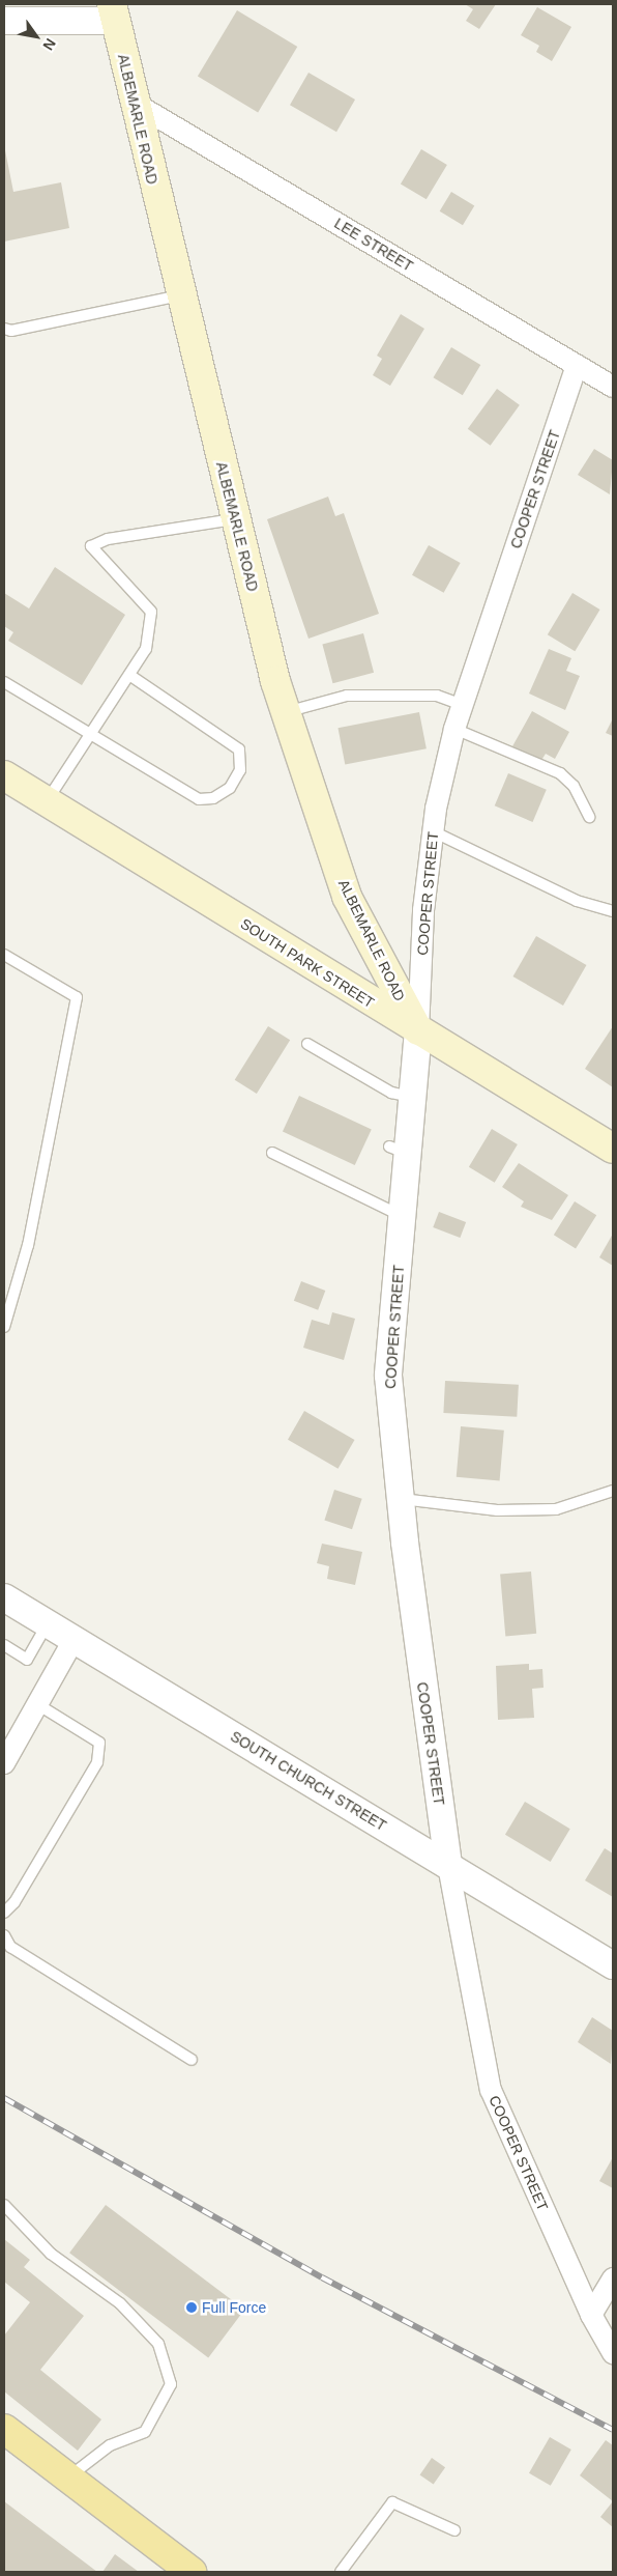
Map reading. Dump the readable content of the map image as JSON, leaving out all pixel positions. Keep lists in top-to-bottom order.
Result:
{
  "streets": {
    "main road": ["ALBEMARLE ROAD", "SOUTH PARK STREET"],
    "street": ["LEE STREET", "COOPER STREET", "SOUTH CHURCH STREET"]
  },
  "crossings": [
    ["ALBEMARLE ROAD", "LEE STREET"],
    ["ALBEMARLE ROAD", "COOPER STREET"],
    ["ALBEMARLE ROAD", "SOUTH PARK STREET"],
    ["LEE STREET", "COOPER STREET"],
    ["COOPER STREET", "SOUTH PARK STREET"],
    ["COOPER STREET", "SOUTH CHURCH STREET"]
  ],
  "places": ["Full Force"],
  "north": "bottom right"
}
